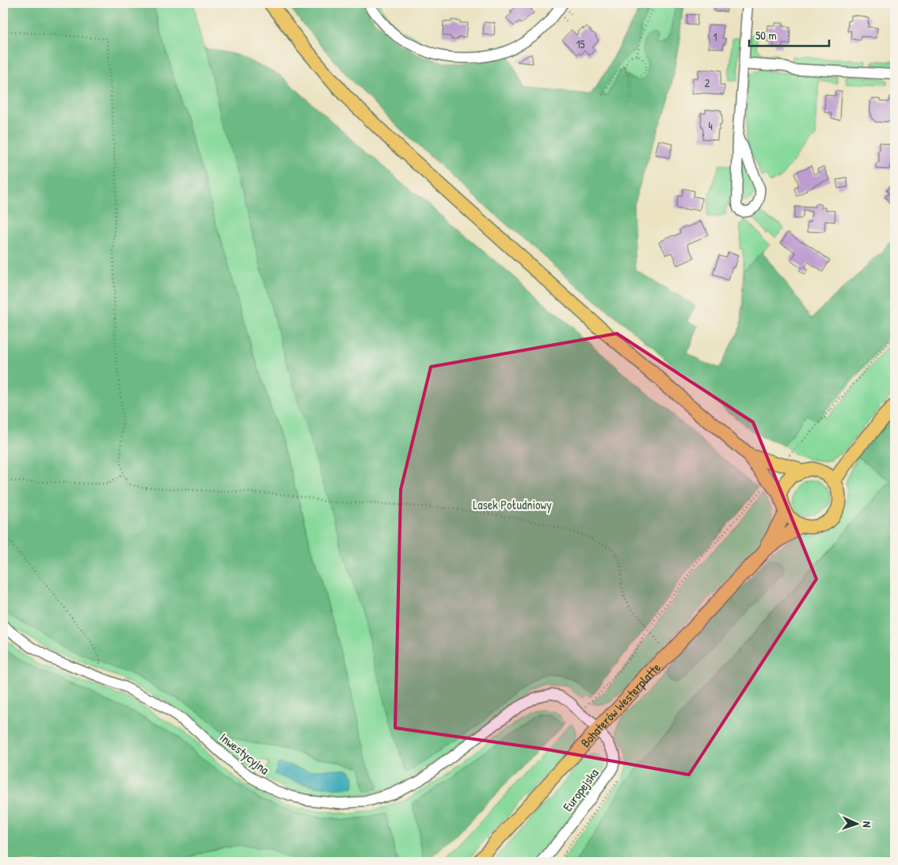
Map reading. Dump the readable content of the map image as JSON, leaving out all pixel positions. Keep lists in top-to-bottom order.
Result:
{
  "streets": {
    "main road": ["Bohaterów Westerplatte"],
    "street": ["Inwestycyjna", "Europejska"]
  },
  "crossings": [
    ["Bohaterów Westerplatte", "Inwestycyjna"],
    ["Bohaterów Westerplatte", "Europejska"],
    ["Inwestycyjna", "Europejska"]
  ],
  "parks": ["Lasek Południowy"],
  "house_numbers": [
    "1",
    "15",
    "2",
    "4"
  ],
  "scale_bar": "50 m",
  "north": "right"
}
